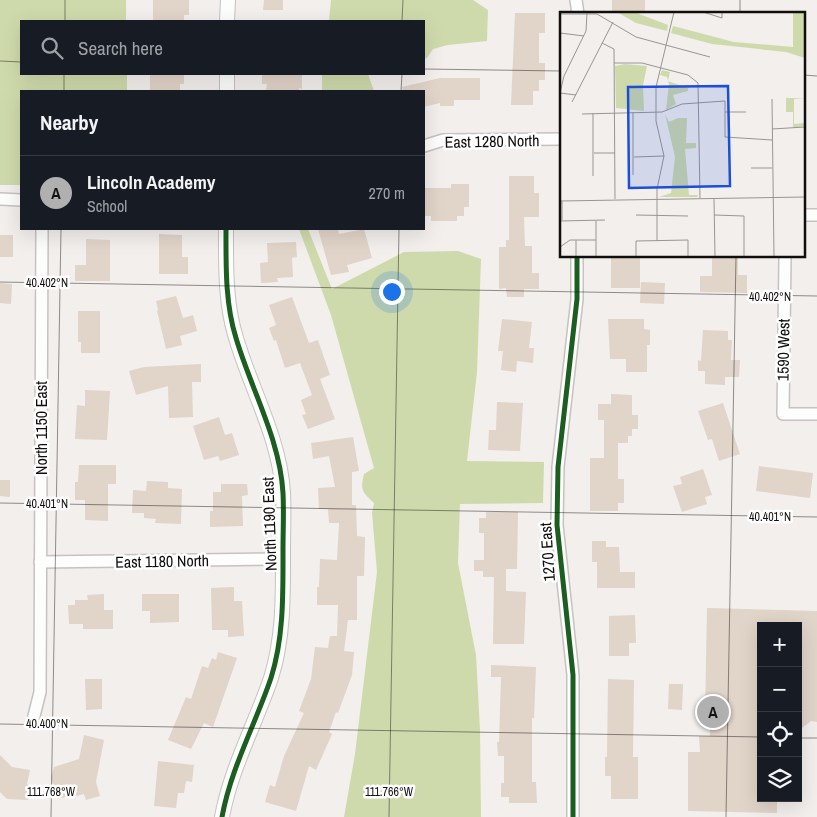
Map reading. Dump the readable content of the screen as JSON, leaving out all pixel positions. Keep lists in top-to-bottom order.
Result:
{
  "streets": {
    "street": [
      "East 1280 North",
      "1590 West",
      "North 1150 East",
      "North 1190 East",
      "1270 East",
      "East 1180 North"
    ]
  },
  "crossings": [
    ["North 1150 East", "East 1180 North"],
    ["North 1190 East", "East 1180 North"]
  ],
  "page": {
    "search": "Search here",
    "heading": "Nearby",
    "list": [
      {
        "mark": "A",
        "name": "Lincoln Academy",
        "note": "School",
        "value": "270 m"
      }
    ],
    "map_buttons": ["+", "−"],
    "pins": "A"
  },
  "coordinates": [
    "40.402°N",
    "40.401°N",
    "40.400°N",
    "111.768°W",
    "111.766°W"
  ]
}
